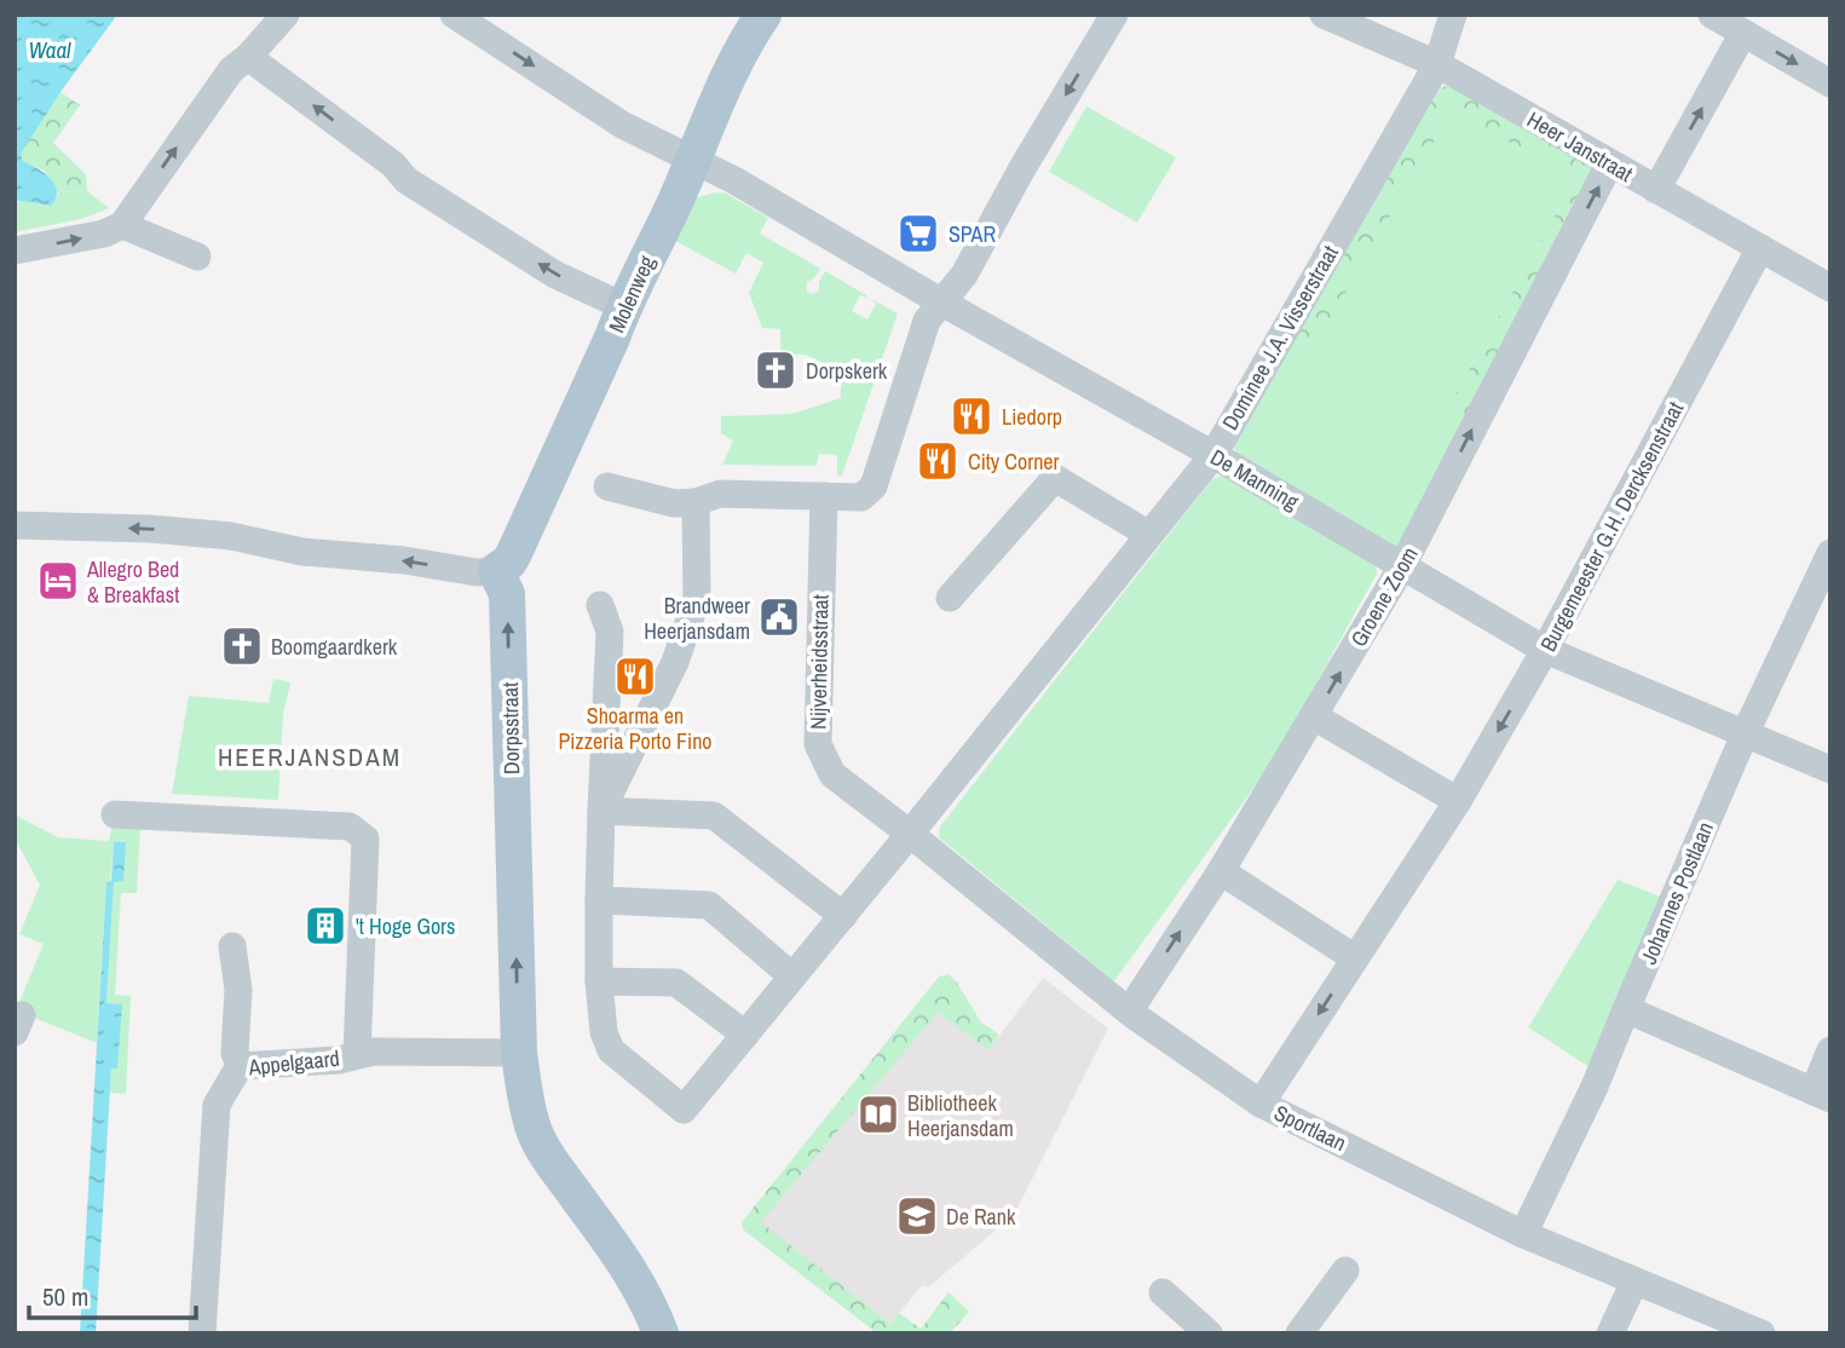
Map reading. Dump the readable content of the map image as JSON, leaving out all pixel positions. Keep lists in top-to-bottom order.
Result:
{
  "streets": {
    "main road": ["Molenweg", "Dorpsstraat"],
    "street": [
      "Heer Janstraat",
      "Dominee J.A. Visserstraat",
      "De Manning",
      "Burgemeester G.H. Dercksenstraat",
      "Groene Zoom",
      "Nijverheidsstraat",
      "Johannes Postlaan",
      "Appelgaard",
      "Sportlaan"
    ]
  },
  "crossings": [
    ["Heer Janstraat", "Dominee J.A. Visserstraat"],
    ["Heer Janstraat", "Burgemeester G.H. Dercksenstraat"],
    ["Heer Janstraat", "Groene Zoom"],
    ["Molenweg", "De Manning"],
    ["Molenweg", "Dorpsstraat"],
    ["Dominee J.A. Visserstraat", "De Manning"],
    ["Dominee J.A. Visserstraat", "Nijverheidsstraat"],
    ["Dominee J.A. Visserstraat", "Sportlaan"],
    ["De Manning", "Burgemeester G.H. Dercksenstraat"],
    ["De Manning", "Groene Zoom"],
    ["De Manning", "Johannes Postlaan"],
    ["Burgemeester G.H. Dercksenstraat", "Sportlaan"],
    ["Groene Zoom", "Sportlaan"],
    ["Nijverheidsstraat", "Sportlaan"],
    ["Dorpsstraat", "Appelgaard"],
    ["Johannes Postlaan", "Sportlaan"]
  ],
  "one_way": ["Burgemeester G.H. Dercksenstraat", "Groene Zoom", "Dorpsstraat"],
  "districts": ["HEERJANSDAM"],
  "water": ["Waal"],
  "places": {
    "supermarket": ["SPAR"],
    "church": ["Dorpskerk", "Boomgaardkerk"],
    "restaurant": ["Liedorp", "City Corner", "Shoarma en Pizzeria Porto Fino"],
    "hotel": ["Allegro Bed & Breakfast"],
    "public building": ["Brandweer Heerjansdam"],
    "building": ["'t Hoge Gors"],
    "library": ["Bibliotheek Heerjansdam"],
    "school or university": ["De Rank"]
  },
  "scale_bar": "50 m"
}
